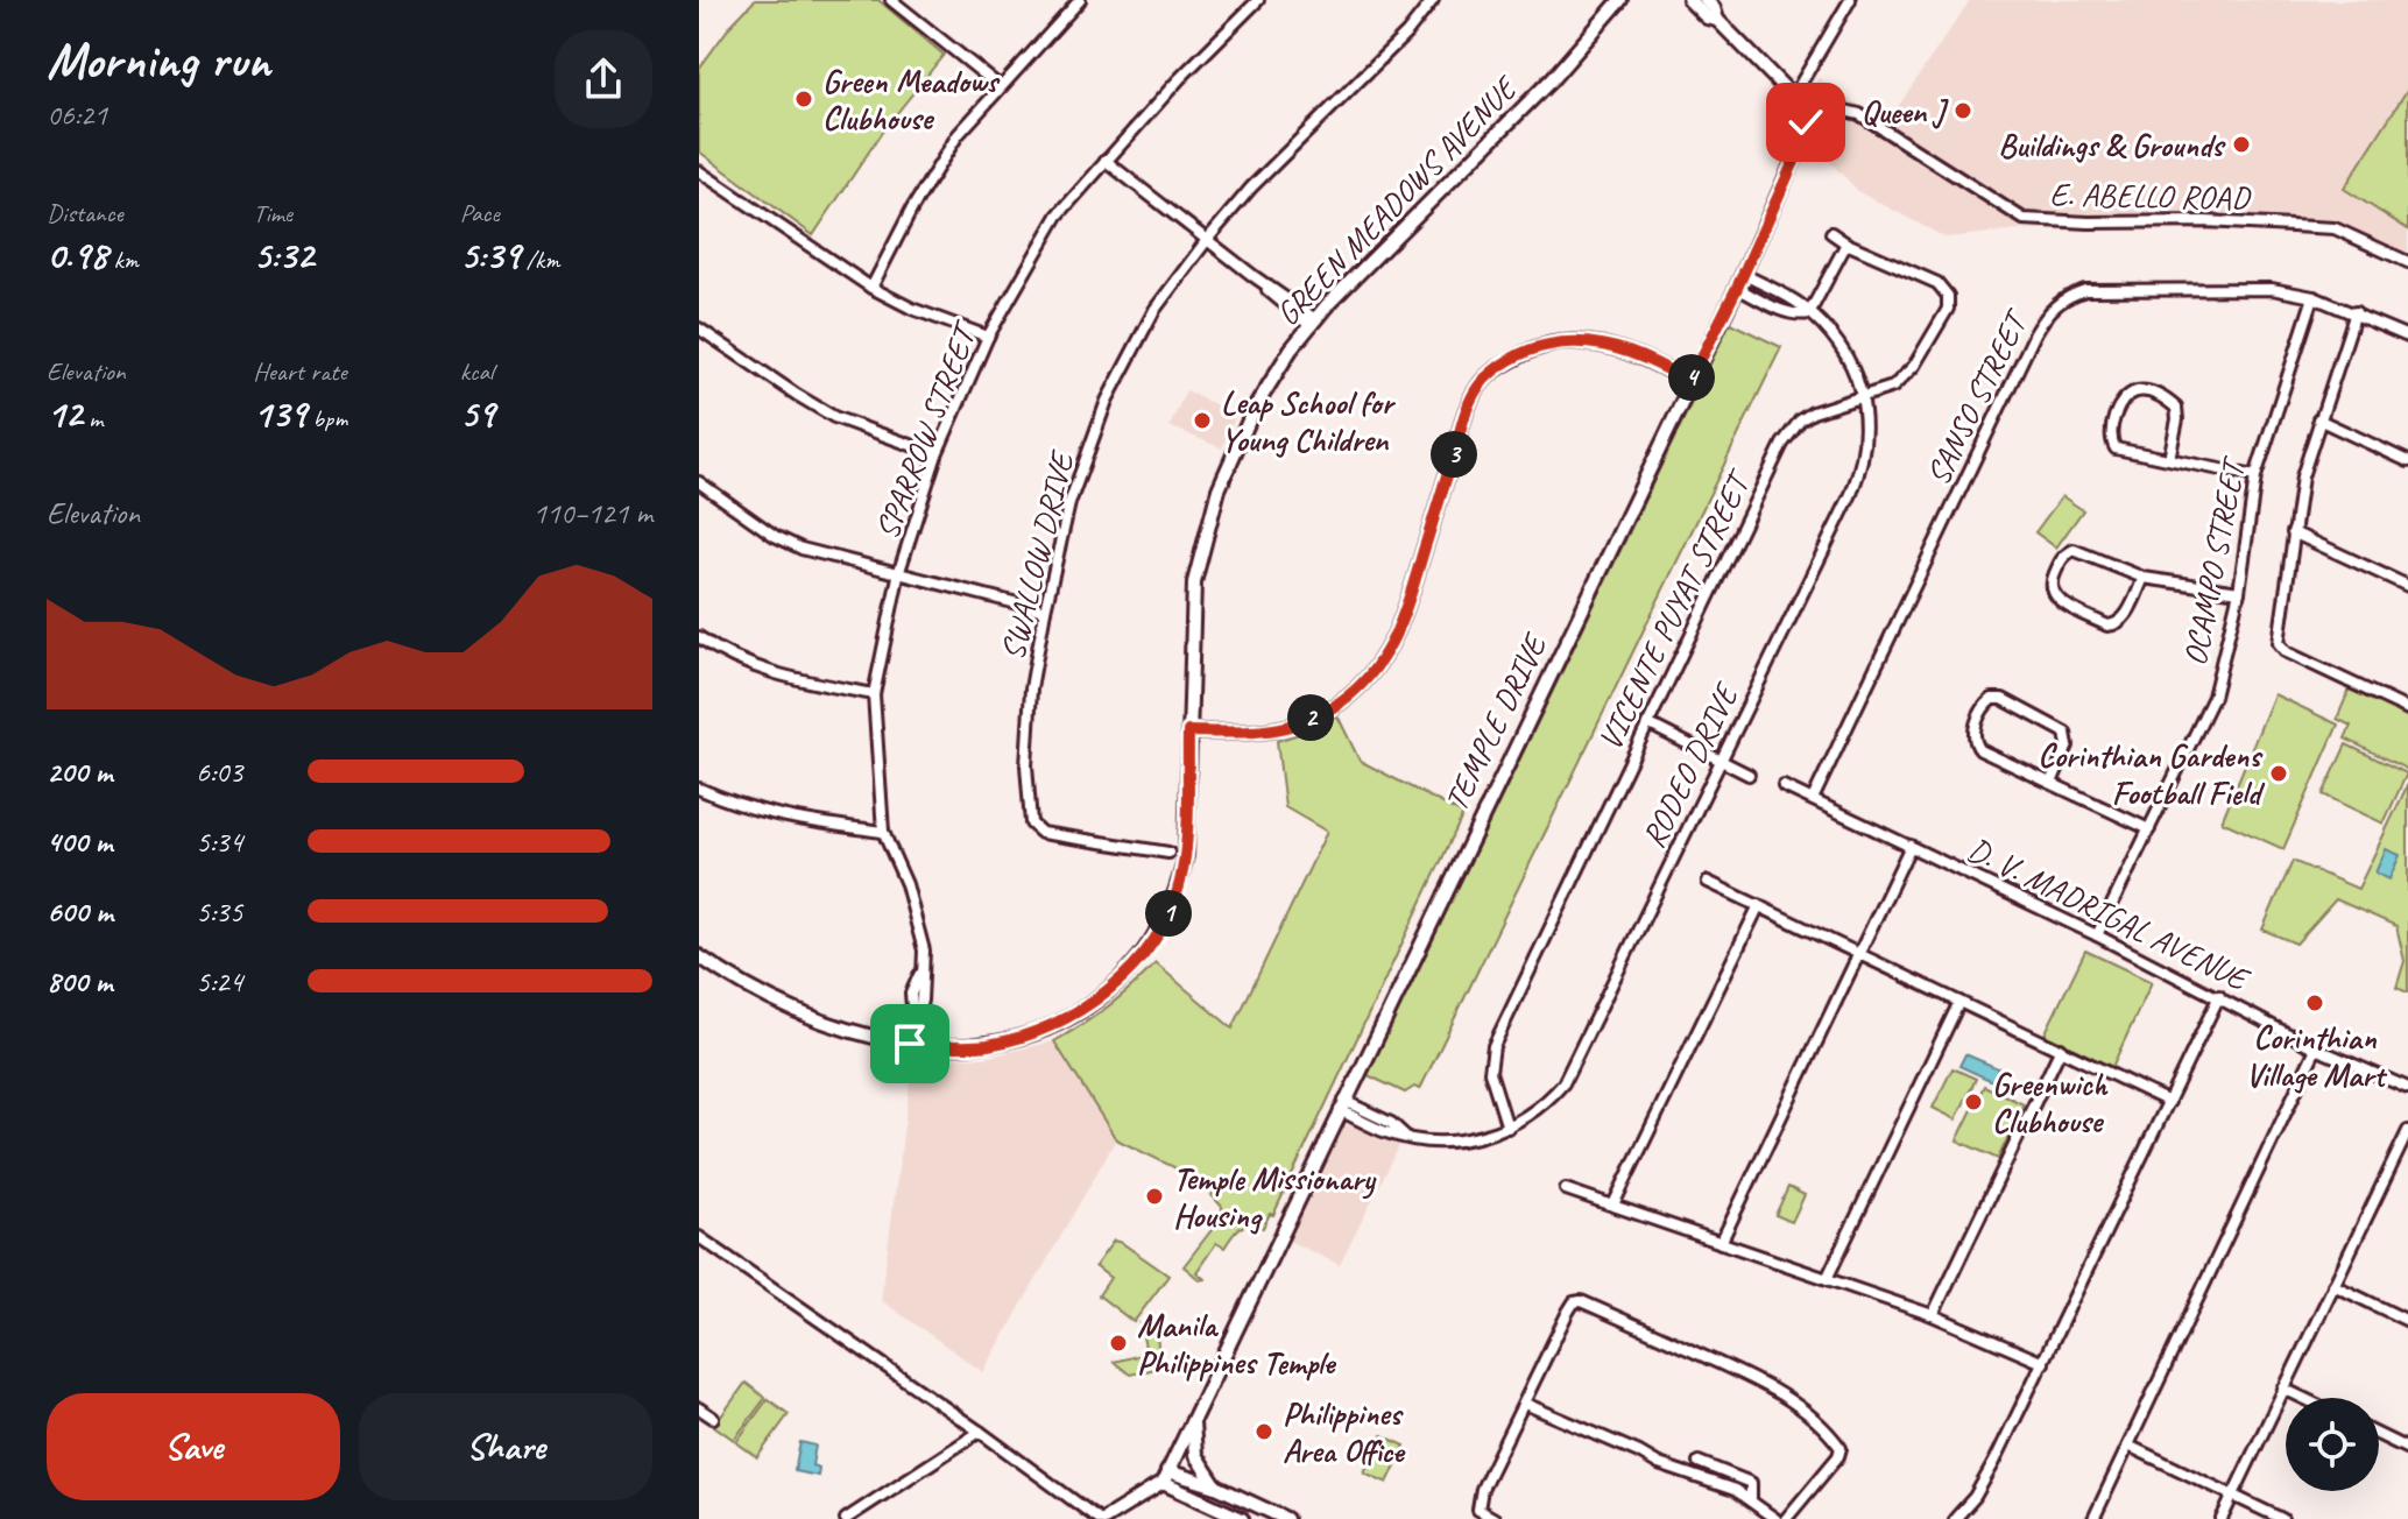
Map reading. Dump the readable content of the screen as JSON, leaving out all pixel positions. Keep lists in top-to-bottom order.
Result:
{
  "streets": {
    "street": [
      "E. ABELLO ROAD",
      "GREEN MEADOWS AVENUE",
      "SANSO STREET",
      "SPARROW STREET",
      "SWALLOW DRIVE",
      "OCAMPO STREET",
      "VICENTE PUYAT STREET",
      "TEMPLE DRIVE",
      "RODEO DRIVE",
      "D. V. MADRIGAL AVENUE"
    ]
  },
  "crossings": [
    ["E. ABELLO ROAD", "TEMPLE DRIVE"],
    ["GREEN MEADOWS AVENUE", "SPARROW STREET"],
    ["SANSO STREET", "OCAMPO STREET"],
    ["SANSO STREET", "D. V. MADRIGAL AVENUE"],
    ["OCAMPO STREET", "D. V. MADRIGAL AVENUE"],
    ["VICENTE PUYAT STREET", "RODEO DRIVE"],
    ["TEMPLE DRIVE", "RODEO DRIVE"]
  ],
  "places": [
    "Green Meadows Clubhouse",
    "Queen J",
    "Buildings & Grounds",
    "Leap School for Young Children",
    "Corinthian Gardens Football Field",
    "Corinthian Village Mart",
    "Greenwich Clubhouse",
    "Temple Missionary Housing",
    "Manila Philippines Temple",
    "Philippines Area Office"
  ],
  "page": {
    "heading": ["Morning run", "06:21"],
    "stats": [
      ["Distance", "0.98 km"],
      ["Time", "5:32"],
      ["Pace", "5:39 /km"],
      ["Elevation", "12 m"],
      ["Heart rate", "139 bpm"],
      ["kcal", "59"]
    ],
    "pins": [
      "4",
      "3",
      "2",
      "1"
    ],
    "chart": ["Elevation", "110–121 m"],
    "list": [
      {
        "name": "200 m",
        "note": "6:03"
      },
      {
        "name": "400 m",
        "note": "5:34"
      },
      {
        "name": "600 m",
        "note": "5:35"
      },
      {
        "name": "800 m",
        "note": "5:24"
      }
    ],
    "buttons": ["Save", "Share"]
  }
}
